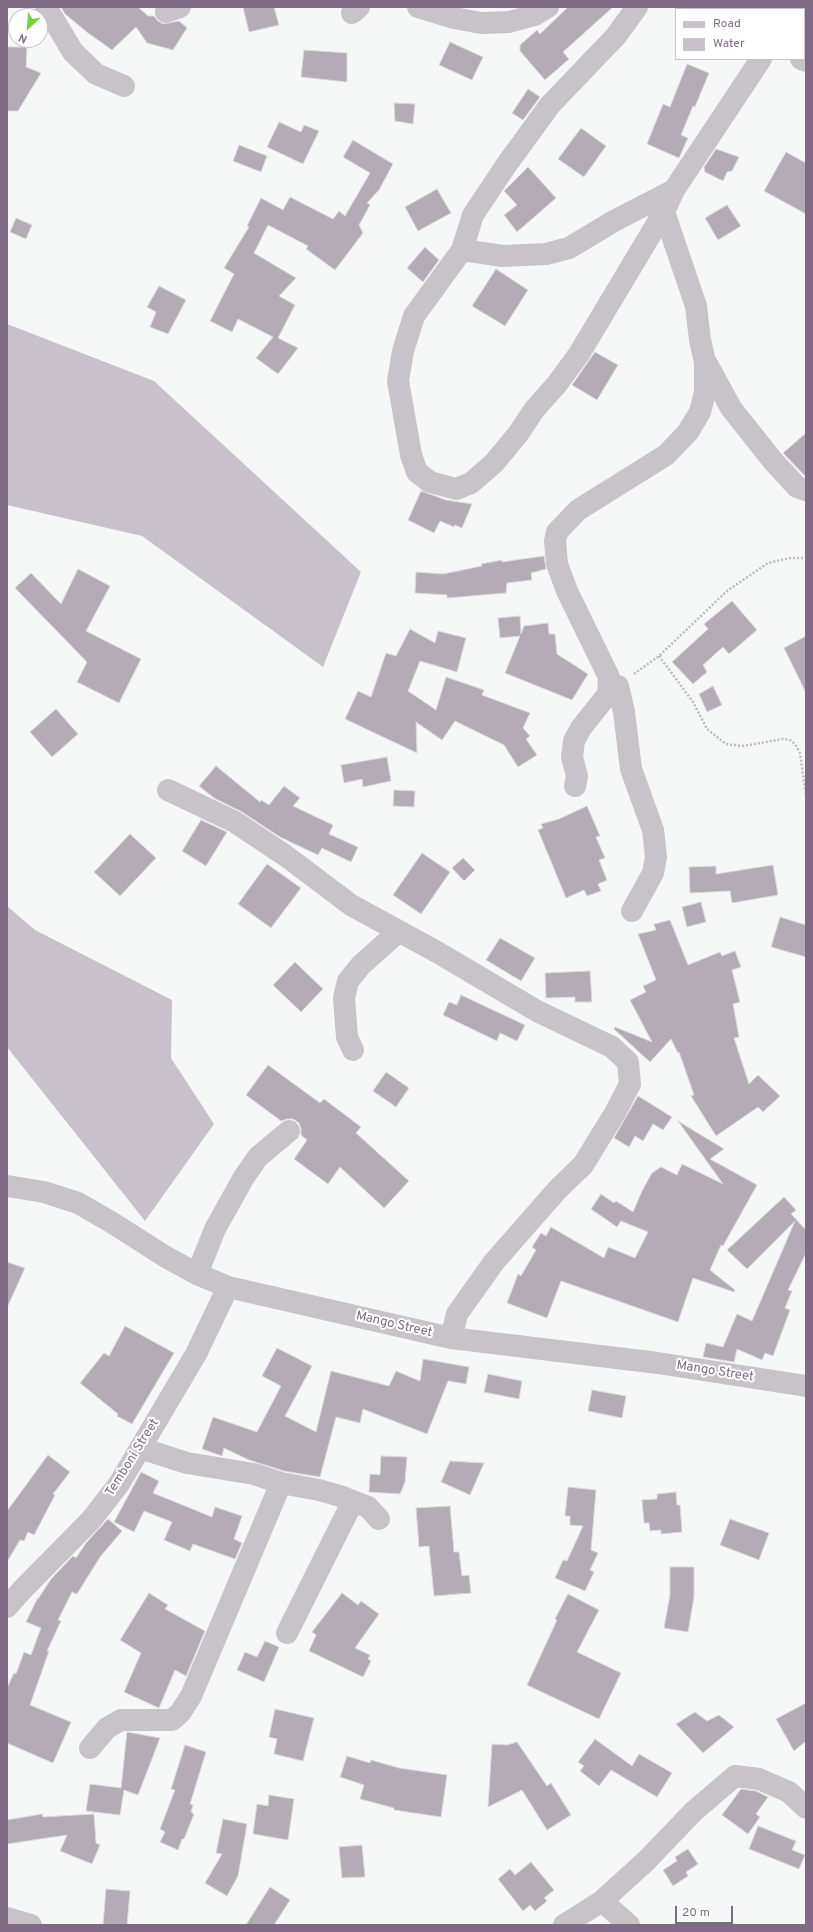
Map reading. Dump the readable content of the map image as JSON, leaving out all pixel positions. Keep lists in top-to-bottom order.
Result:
{
  "streets": {
    "street": ["Mango Street", "Temboni Street"]
  },
  "crossings": [
    ["Mango Street", "Temboni Street"]
  ],
  "legend": ["Road", "Water"],
  "scale_bar": "20 m",
  "north": "bottom left"
}
